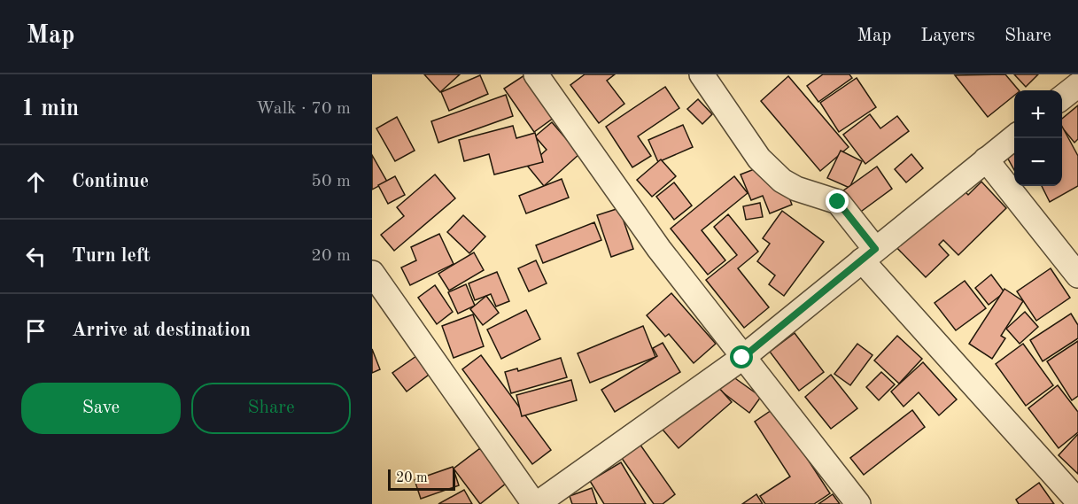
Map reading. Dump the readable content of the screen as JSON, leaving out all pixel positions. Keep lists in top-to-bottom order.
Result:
{
  "scale_bar": "20 m",
  "page": {
    "header": "Map",
    "nav": ["Map", "Layers", "Share"],
    "heading": ["1 min", "Walk · 70 m"],
    "map_buttons": ["+", "−"],
    "list": [
      ["Continue", "50 m"],
      ["Turn left", "20 m"],
      "Arrive at destination"
    ],
    "buttons": ["Save", "Share"],
    "scale": "20 m"
  }
}
